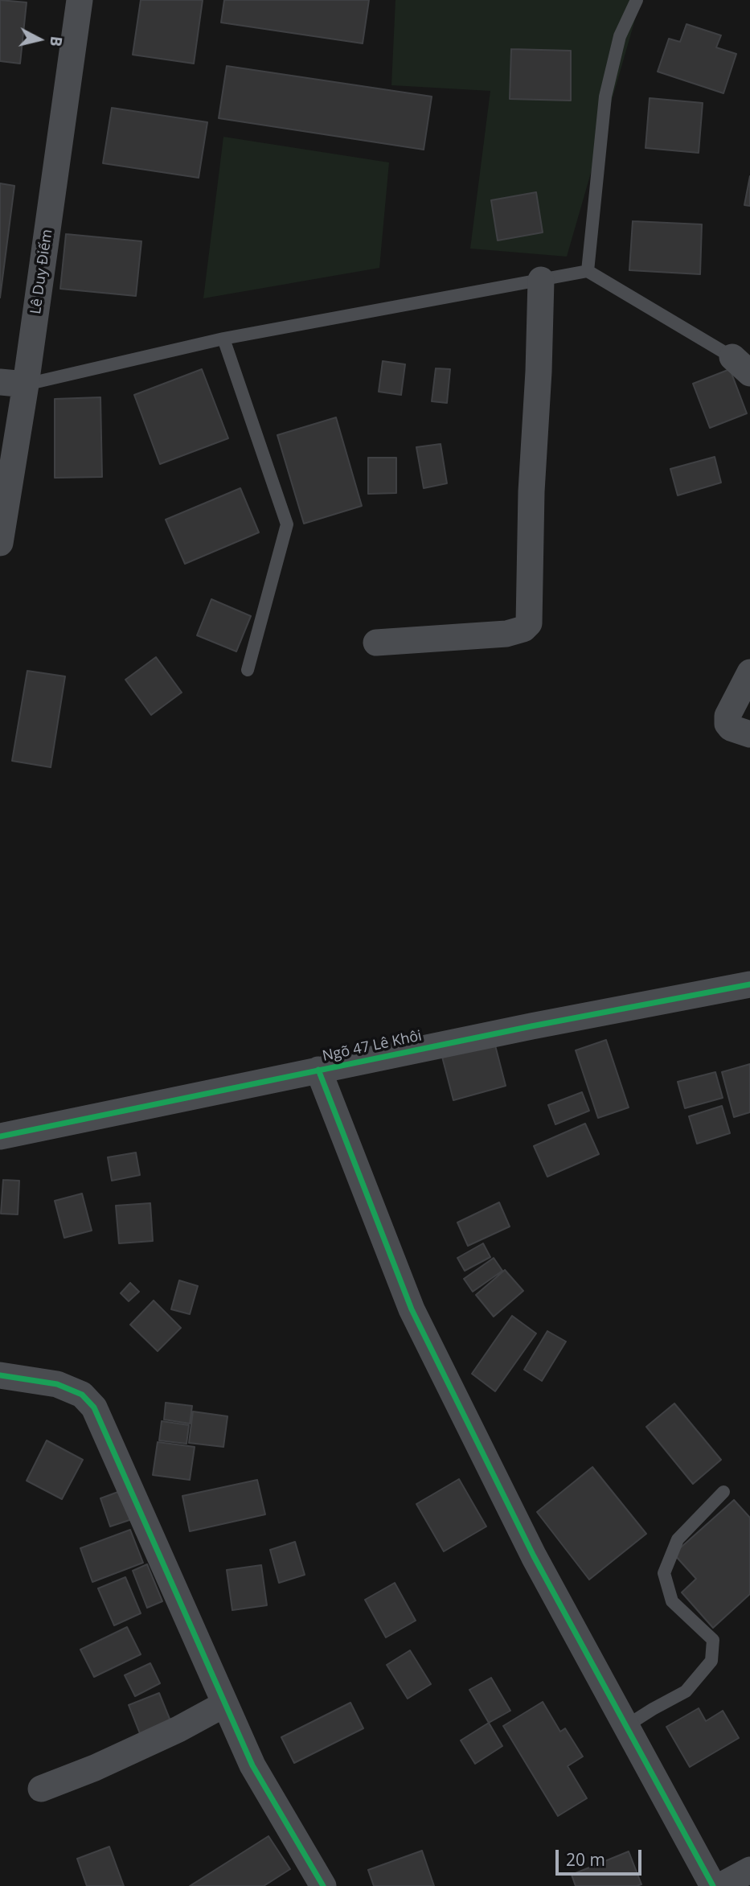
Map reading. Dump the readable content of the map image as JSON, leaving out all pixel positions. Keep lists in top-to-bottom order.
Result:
{
  "streets": {
    "street": ["Lê Duy Điếm", "Ngõ 47 Lê Khôi"]
  },
  "scale_bar": "20 m",
  "north": "right"
}
